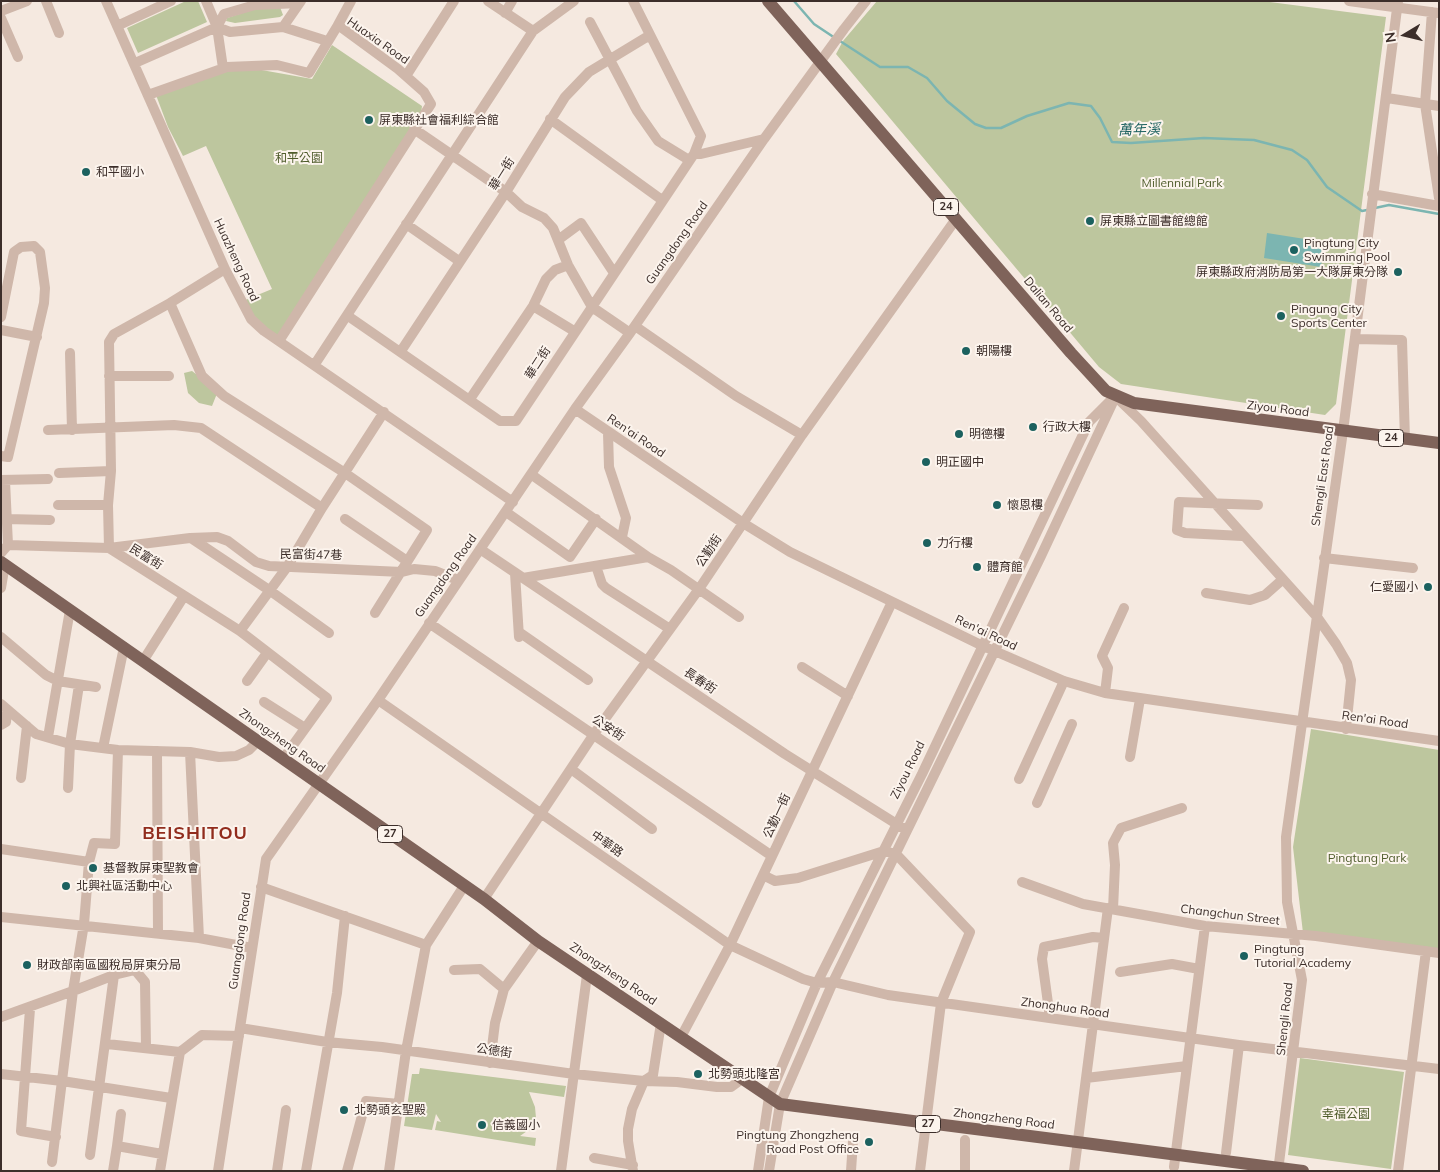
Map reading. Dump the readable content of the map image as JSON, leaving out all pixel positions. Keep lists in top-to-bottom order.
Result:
{
  "streets": {
    "main road": [
      "24",
      "Dalian Road",
      "Ziyou Road",
      "Zhongzheng Road",
      "27"
    ],
    "street": [
      "Huaxia Road",
      "華一街",
      "Guangdong Road",
      "Huazheng Road",
      "華二街",
      "Ren'ai Road",
      "Shengli East Road",
      "公勤街",
      "民富街47巷",
      "民富街",
      "長春街",
      "公安街",
      "公勤一街",
      "中華路",
      "Changchun Street",
      "Zhonghua Road",
      "Shengli Road",
      "公德街"
    ]
  },
  "crossings": [
    ["華一街", "華二街"],
    ["Guangdong Road", "Huazheng Road"],
    ["Guangdong Road", "Dalian Road"],
    ["Guangdong Road", "Ren'ai Road"],
    ["Guangdong Road", "民富街47巷"],
    ["Guangdong Road", "長春街"],
    ["Guangdong Road", "公安街"],
    ["Guangdong Road", "Zhongzheng Road"],
    ["Guangdong Road", "中華路"],
    ["Guangdong Road", "公德街"],
    ["Dalian Road", "Ziyou Road"],
    ["Dalian Road", "Shengli East Road"],
    ["Dalian Road", "公勤街"],
    ["Ziyou Road", "Ren'ai Road"],
    ["Ziyou Road", "Shengli East Road"],
    ["Ziyou Road", "長春街"],
    ["Ziyou Road", "Zhongzheng Road"],
    ["Ziyou Road", "中華路"],
    ["Ziyou Road", "Zhonghua Road"],
    ["Ren'ai Road", "Shengli East Road"],
    ["Ren'ai Road", "公勤街"],
    ["Ren'ai Road", "公勤一街"],
    ["Ren'ai Road", "Shengli Road"],
    ["Shengli East Road", "Shengli Road"],
    ["公勤街", "長春街"],
    ["公勤街", "公安街"],
    ["公勤街", "Zhongzheng Road"],
    ["公勤街", "中華路"],
    ["民富街47巷", "民富街"],
    ["民富街47巷", "Zhongzheng Road"],
    ["長春街", "公勤一街"],
    ["公安街", "公勤一街"],
    ["Zhongzheng Road", "公勤一街"],
    ["Zhongzheng Road", "Shengli Road"],
    ["Zhongzheng Road", "公德街"],
    ["公勤一街", "中華路"],
    ["中華路", "Zhonghua Road"],
    ["Changchun Street", "Shengli Road"],
    ["Zhonghua Road", "Shengli Road"]
  ],
  "districts": ["BEISHITOU"],
  "water": ["萬年溪"],
  "parks": [
    "和平公園",
    "Millennial Park",
    "Pingtung Park",
    "幸福公園"
  ],
  "places": [
    "屏東縣社會福利綜合館",
    "和平國小",
    "屏東縣立圖書館總館",
    "Pingtung City Swimming Pool",
    "屏東縣政府消防局第一大隊屏東分隊",
    "Pingung City Sports Center",
    "朝陽樓",
    "行政大樓",
    "明德樓",
    "明正國中",
    "懷恩樓",
    "力行樓",
    "體育館",
    "仁愛國小",
    "基督教屏東聖教會",
    "北興社區活動中心",
    "Pingtung Tutorial Academy",
    "財政部南區國稅局屏東分局",
    "北勢頭北隆宮",
    "北勢頭玄聖殿",
    "信義國小",
    "Pingtung Zhongzheng Road Post Office"
  ],
  "north": "left"
}
